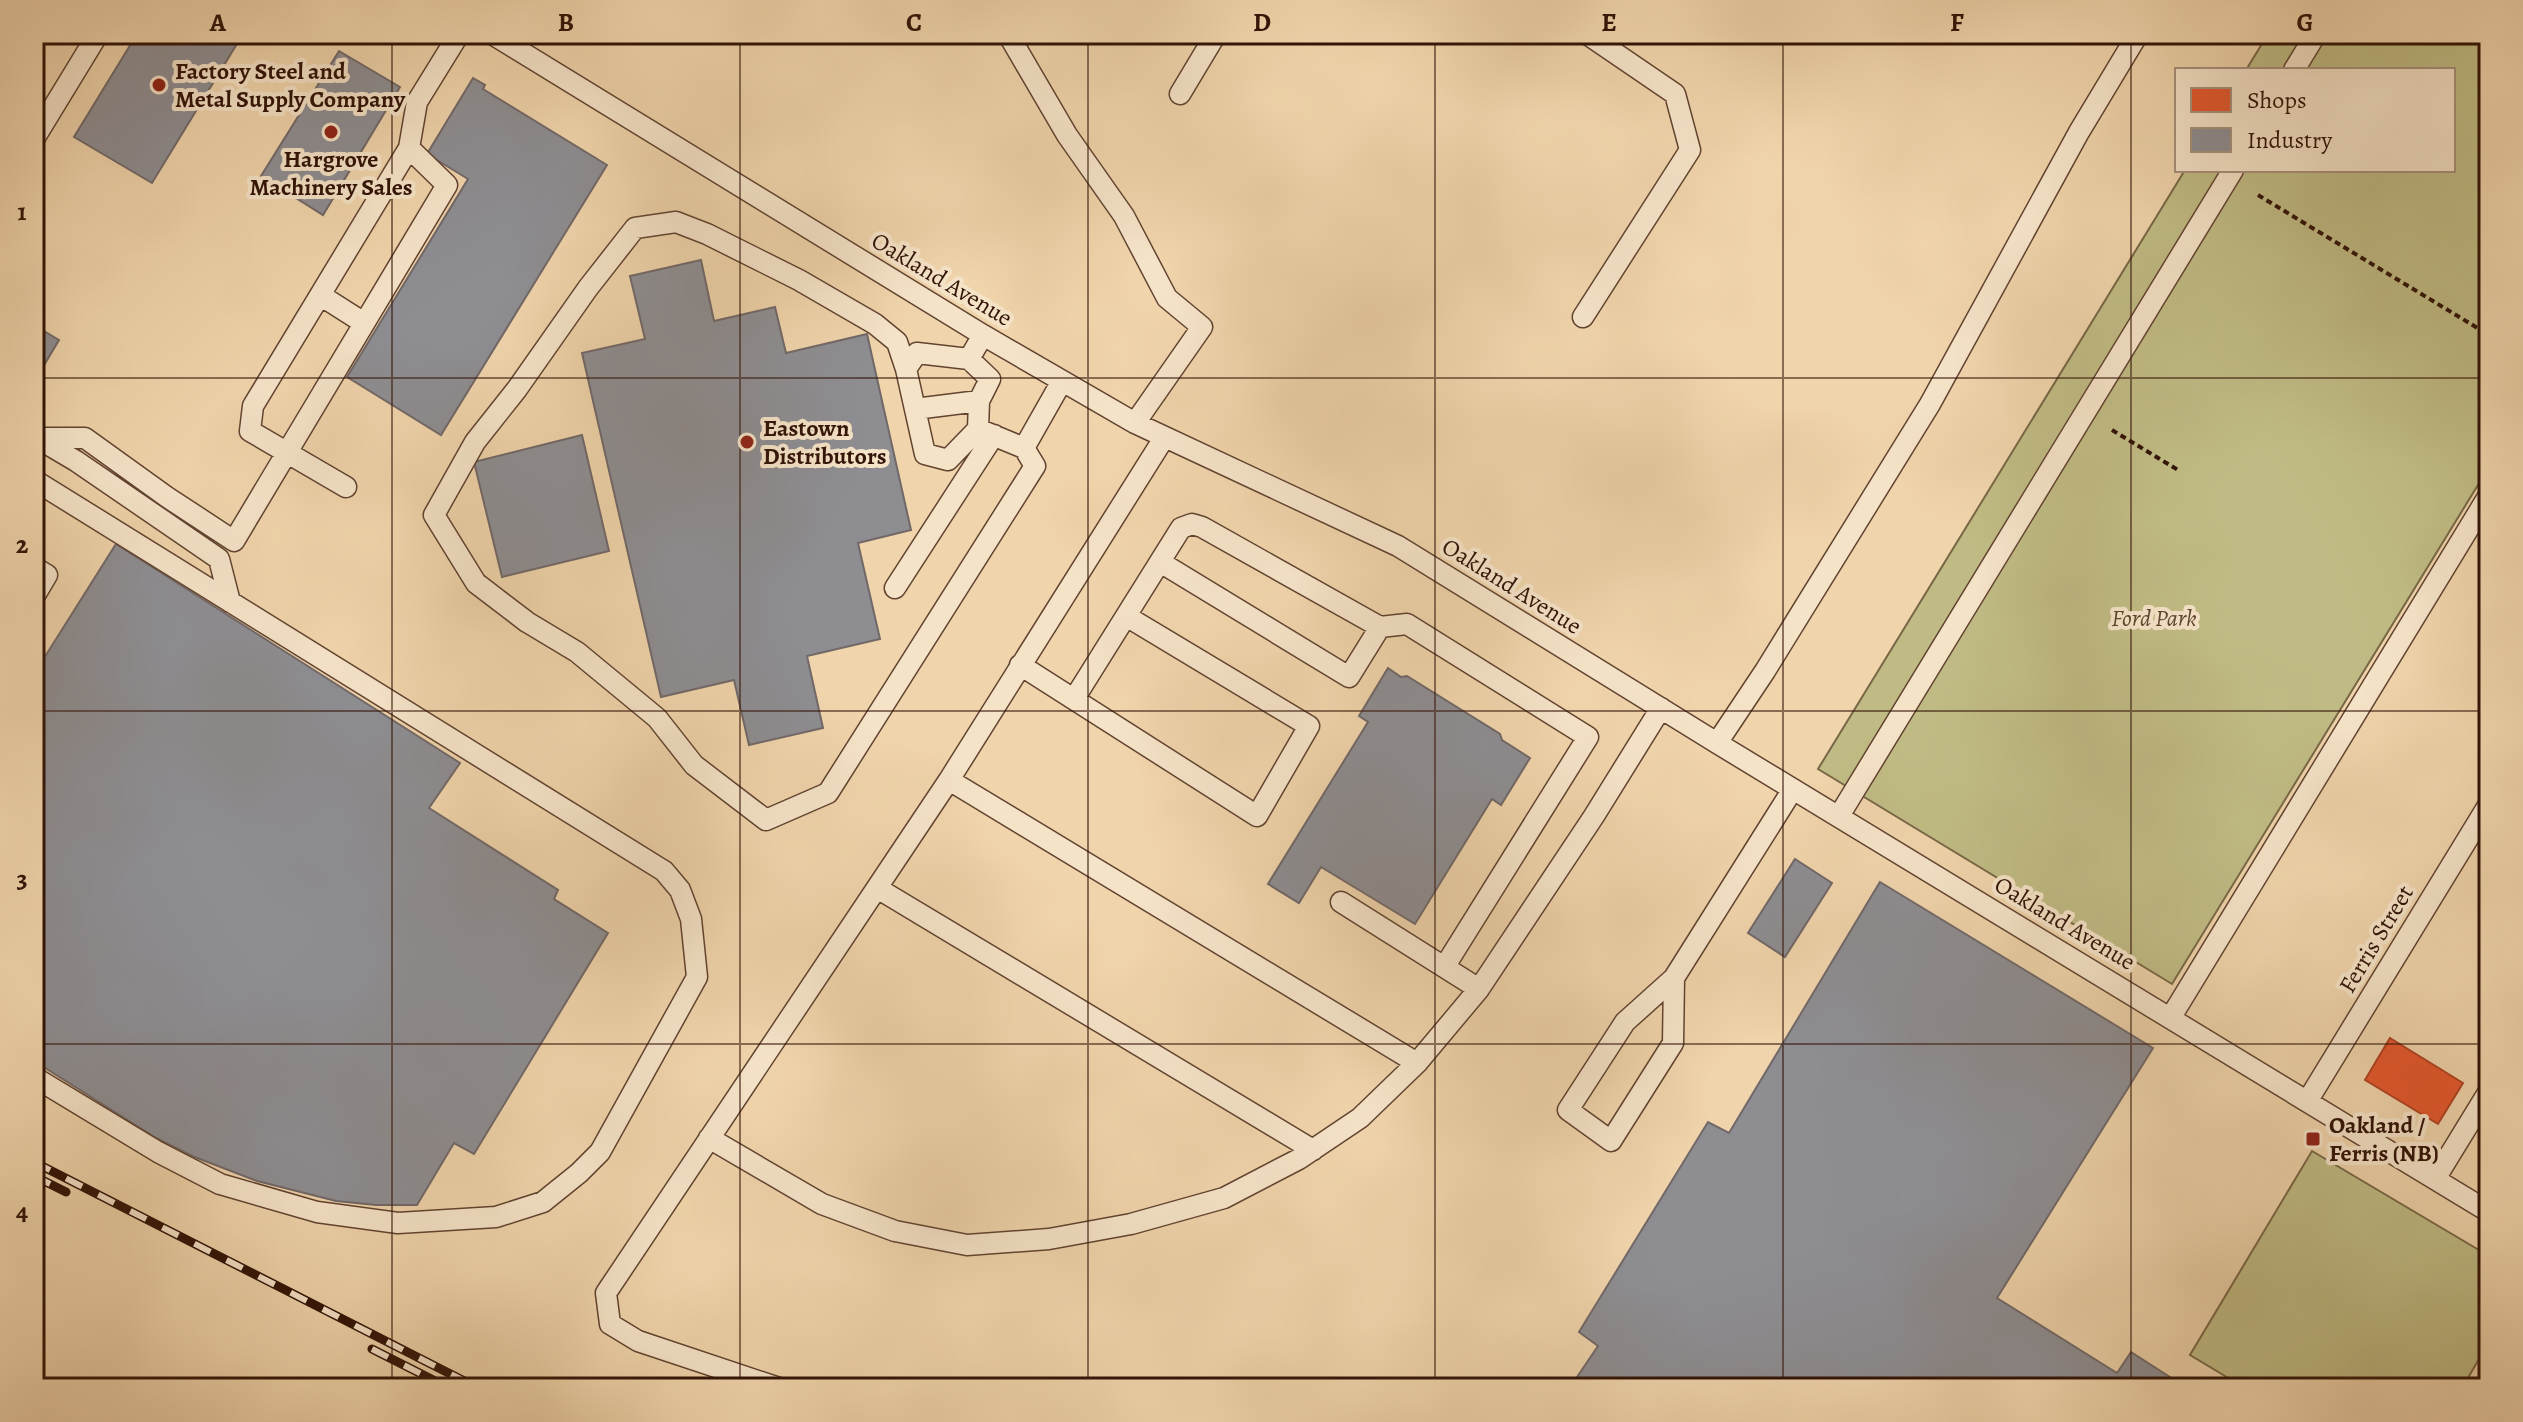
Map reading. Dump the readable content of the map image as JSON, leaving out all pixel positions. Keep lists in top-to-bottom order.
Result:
{
  "streets": {
    "street": ["Oakland Avenue", "Ferris Street"]
  },
  "crossings": [
    ["Oakland Avenue", "Ferris Street"]
  ],
  "parks": ["Ford Park"],
  "places": {
    "other": ["Factory Steel and Metal Supply Company", "Hargrove Machinery Sales", "Eastown Distributors"],
    "transit": ["Oakland / Ferris (NB)"]
  },
  "legend": ["Shops", "Industry"],
  "grid": {
    "columns": [
      "A",
      "B",
      "C",
      "D",
      "E",
      "F",
      "G"
    ],
    "rows": [
      "1",
      "2",
      "3",
      "4"
    ]
  }
}
